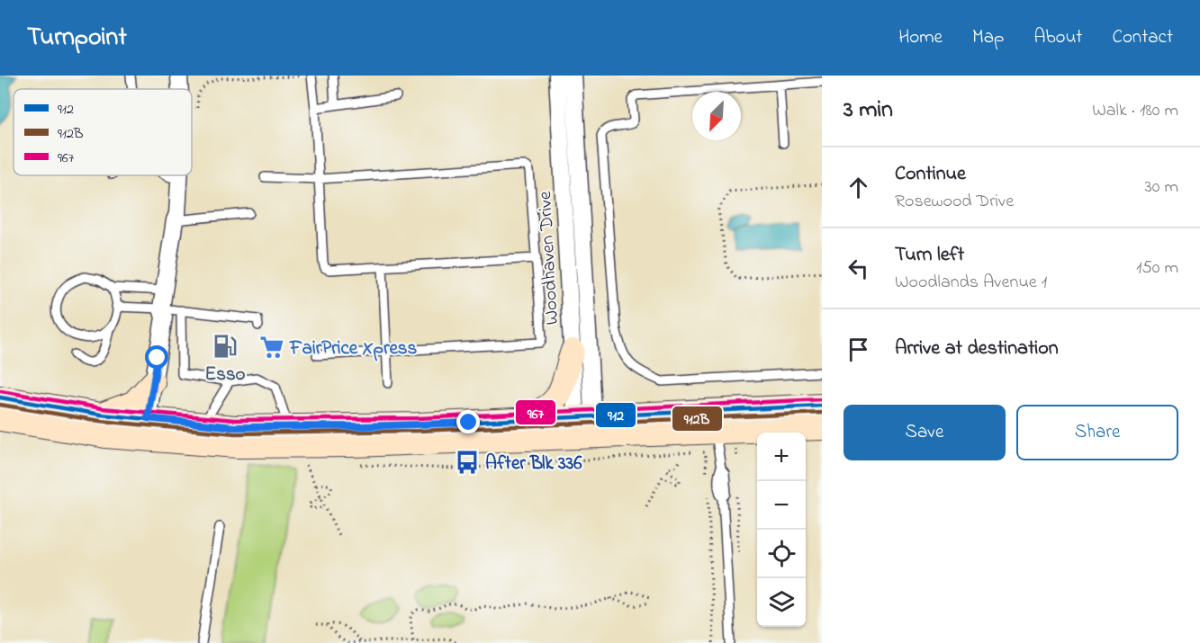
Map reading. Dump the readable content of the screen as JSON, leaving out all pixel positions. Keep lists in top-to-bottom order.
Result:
{
  "streets": {
    "street": ["Woodhaven Drive"]
  },
  "places": {
    "fuel station": ["Esso"],
    "supermarket": ["FairPrice Xpress"],
    "bus stop": ["After Blk 336"]
  },
  "lines": ["transit line 967", "transit line 912", "transit line 912B"],
  "legend": ["912", "912B", "967"],
  "north": "bottom left",
  "page": {
    "header": "Turnpoint",
    "nav": [
      "Home",
      "Map",
      "About",
      "Contact"
    ],
    "heading": ["3 min", "Walk · 180 m"],
    "list": [
      ["Continue", "Rosewood Drive", "30 m"],
      ["Turn left", "Woodlands Avenue 1", "150 m"],
      "Arrive at destination"
    ],
    "buttons": ["Save", "Share"],
    "map_buttons": ["+", "−"]
  }
}
